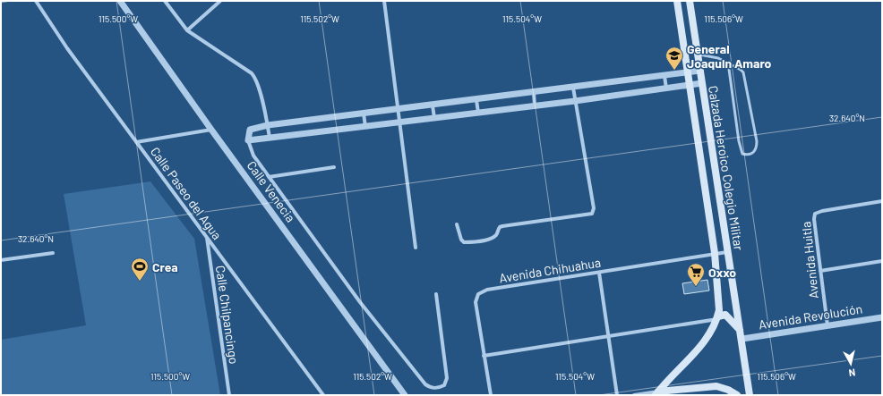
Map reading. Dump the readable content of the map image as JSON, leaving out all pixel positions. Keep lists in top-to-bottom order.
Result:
{
  "streets": {
    "main road": ["Calzada Heroico Colegio Militar"],
    "street": [
      "Calle Venecia",
      "Calle Paseo del Agua",
      "Avenida Huitla",
      "Avenida Chihuahua",
      "Calle Chilpancingo",
      "Avenida Revolución"
    ]
  },
  "crossings": [
    ["Calzada Heroico Colegio Militar", "Avenida Chihuahua"],
    ["Calzada Heroico Colegio Militar", "Avenida Revolución"],
    ["Calle Paseo del Agua", "Calle Chilpancingo"],
    ["Avenida Huitla", "Avenida Revolución"]
  ],
  "places": {
    "school or university": ["General Joaquin Amaro"],
    "sports": ["Crea"],
    "supermarket": ["Oxxo"]
  },
  "north": "bottom",
  "coordinates": [
    "115.500°W",
    "115.502°W",
    "115.504°W",
    "115.506°W",
    "32.640°N"
  ]
}
